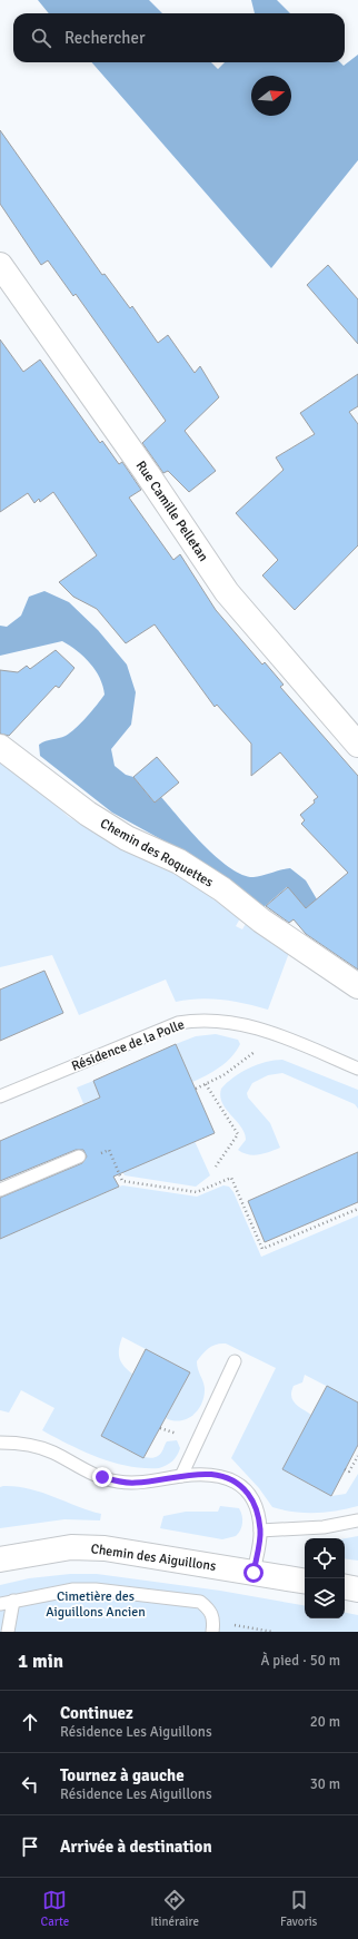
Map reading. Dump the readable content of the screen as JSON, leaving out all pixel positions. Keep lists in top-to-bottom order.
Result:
{
  "streets": {
    "street": ["Rue Camille Pelletan", "Chemin des Roquettes", "Chemin des Aiguillons"],
    "lane": ["Résidence de la Polle"]
  },
  "parks": ["Cimetière des Aiguillons Ancien"],
  "north": "right",
  "page": {
    "search": "Rechercher",
    "heading": ["1 min", "À pied · 50 m"],
    "list": [
      ["Continuez", "Résidence Les Aiguillons", "20 m"],
      ["Tournez à gauche", "Résidence Les Aiguillons", "30 m"],
      "Arrivée à destination"
    ],
    "nav": ["Carte", "Itinéraire", "Favoris"]
  }
}
